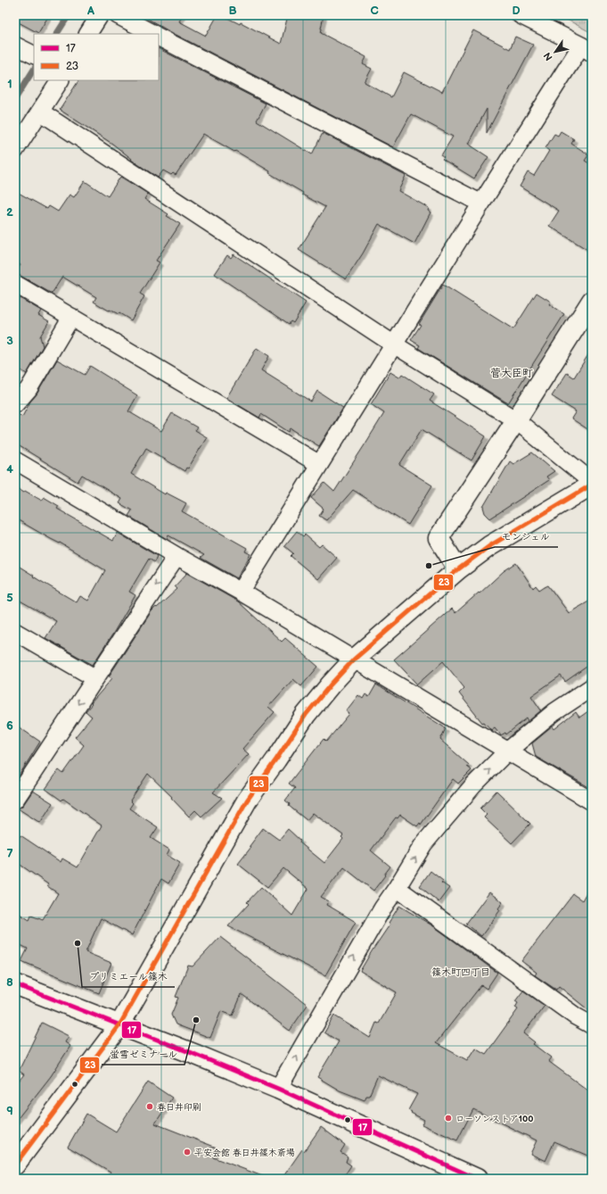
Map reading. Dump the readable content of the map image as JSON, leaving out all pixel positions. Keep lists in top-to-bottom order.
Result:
{
  "districts": ["菅大臣町", "篠木町四丁目"],
  "places": [
    "モンシェル",
    "プリミエール篠木",
    "蛍雪ゼミナール",
    "春日井印刷",
    "ローソンストア100",
    "平安会館 春日井篠木斎場"
  ],
  "lines": ["transit line 23", "transit line 17"],
  "legend": ["17", "23"],
  "north": "bottom left",
  "grid": {
    "columns": [
      "A",
      "B",
      "C",
      "D"
    ],
    "rows": [
      "1",
      "2",
      "3",
      "4",
      "5",
      "6",
      "7",
      "8",
      "9"
    ]
  }
}
